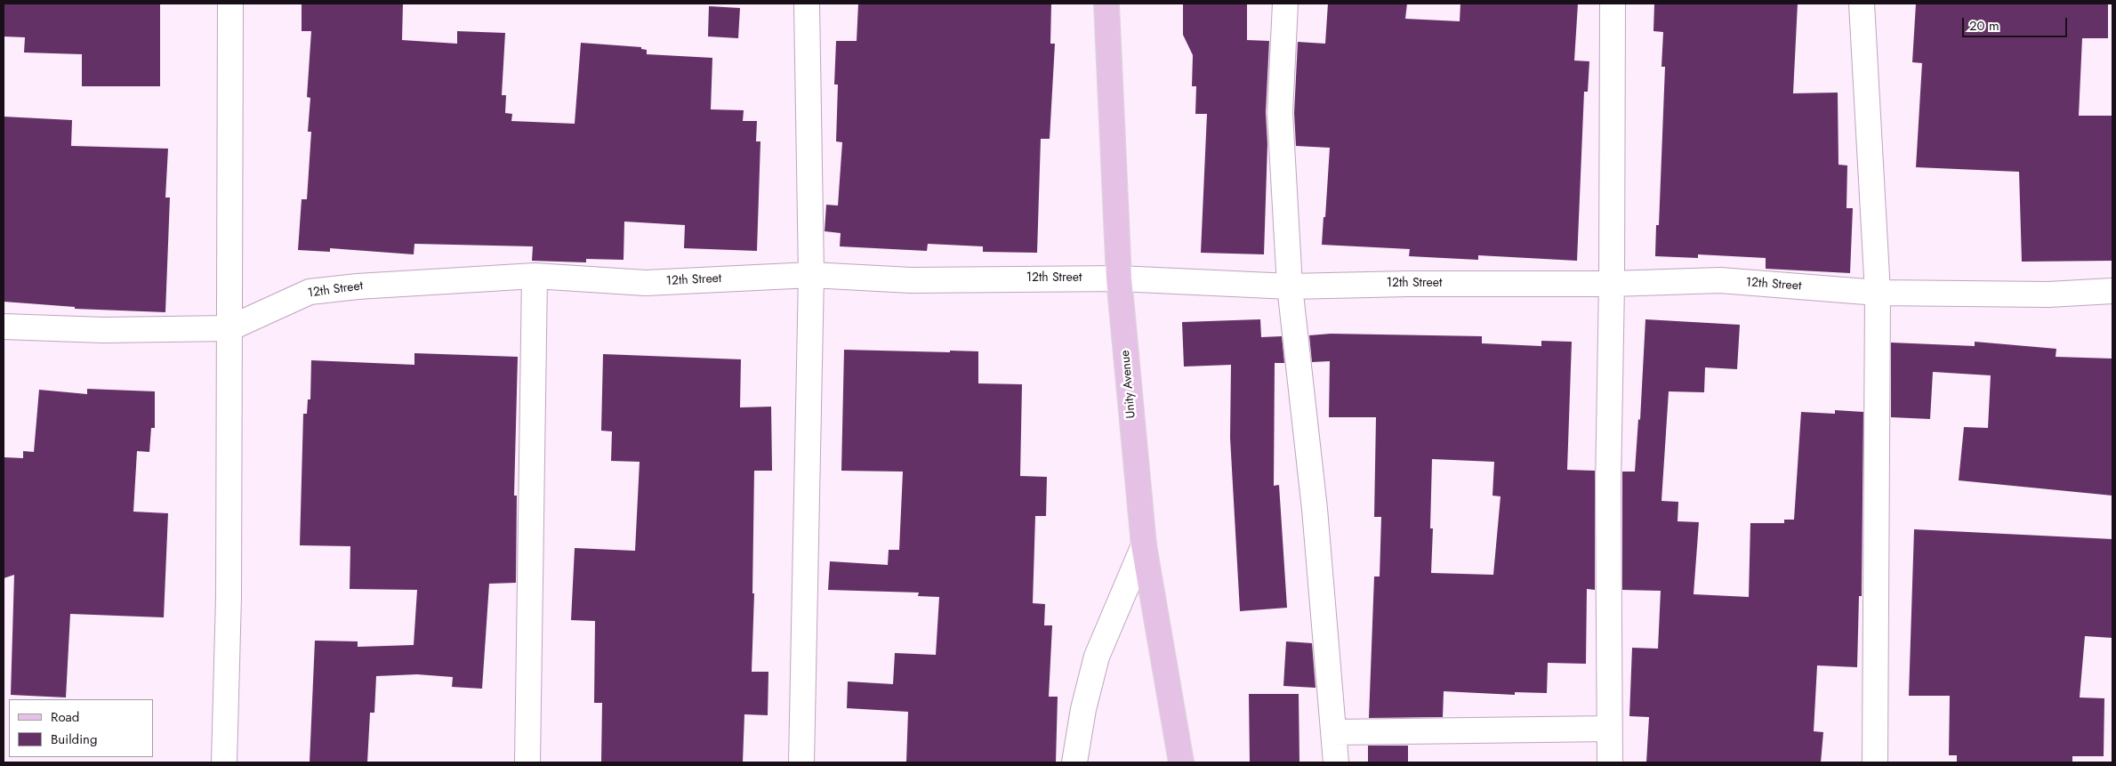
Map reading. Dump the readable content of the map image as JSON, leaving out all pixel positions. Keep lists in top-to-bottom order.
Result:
{
  "streets": {
    "main road": ["Unity Avenue"],
    "street": ["12th Street"]
  },
  "crossings": [
    ["12th Street", "Unity Avenue"]
  ],
  "legend": ["Road", "Building"],
  "scale_bar": "20 m"
}
